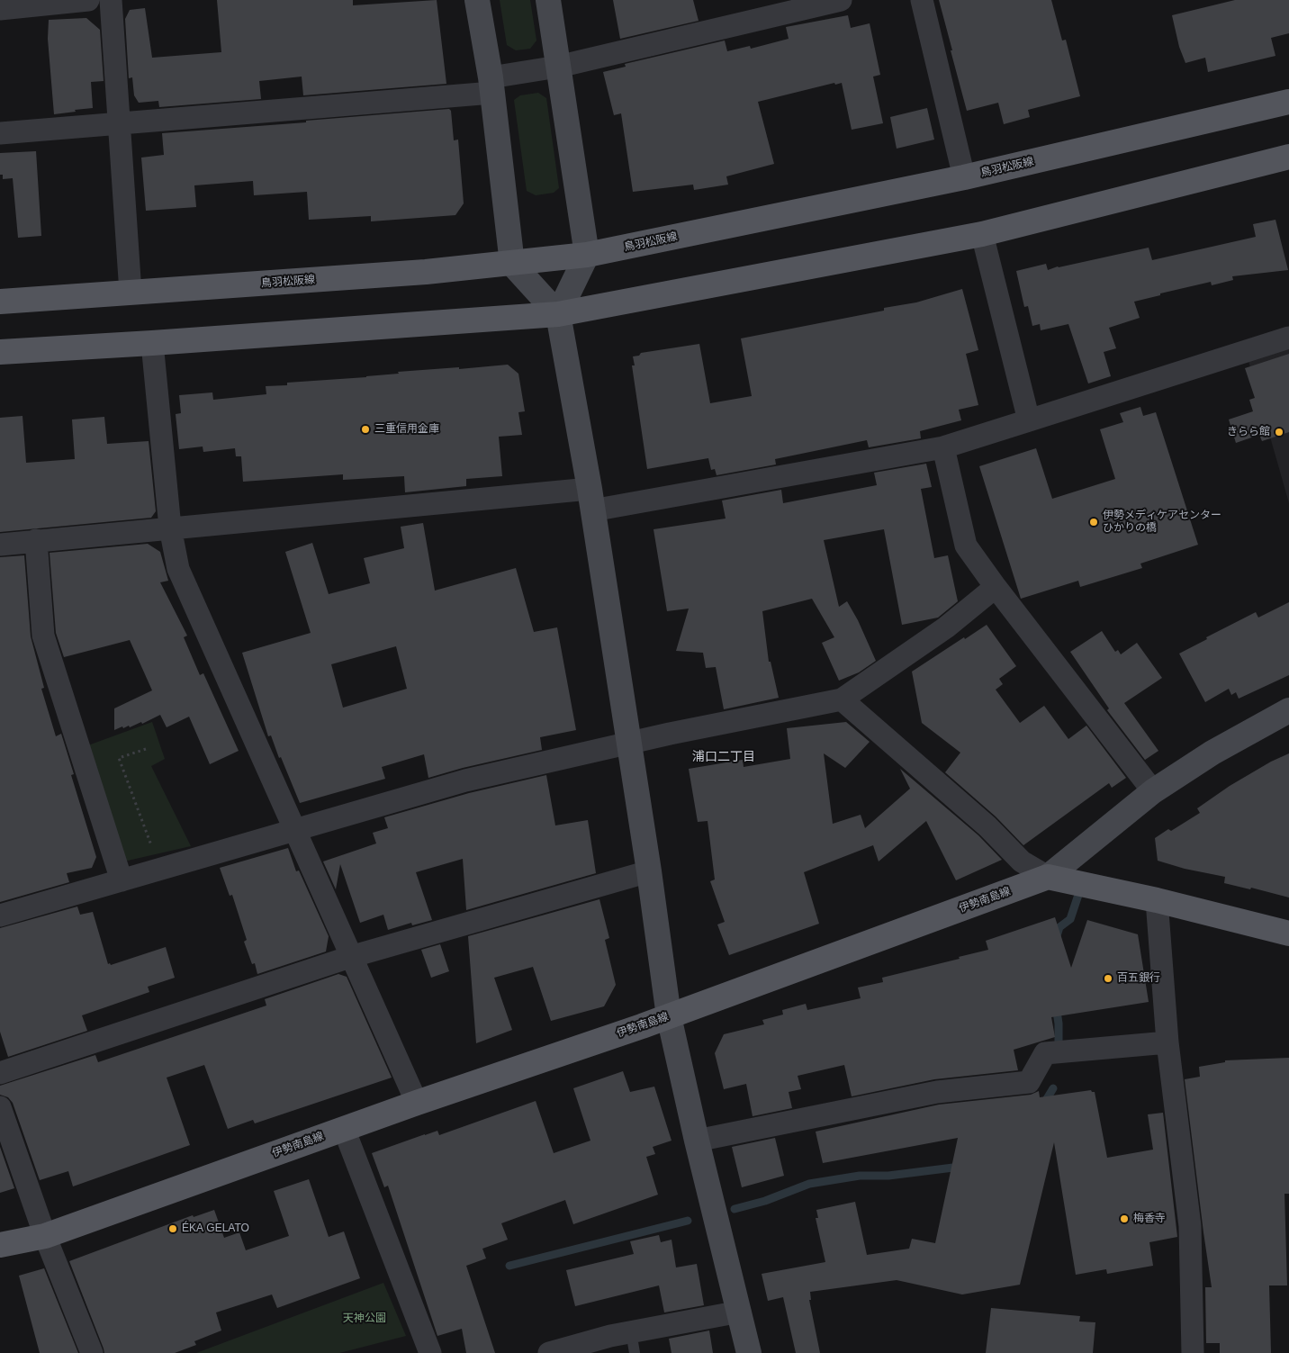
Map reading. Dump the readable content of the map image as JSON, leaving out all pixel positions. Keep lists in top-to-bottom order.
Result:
{
  "streets": {
    "main road": ["鳥羽松阪線", "伊勢南島線"]
  },
  "districts": ["浦口二丁目"],
  "parks": ["天神公園"],
  "places": [
    "三重信用金庫",
    "きらら館",
    "伊勢メディケアセンター ひかりの橋",
    "百五銀行",
    "梅香寺",
    "ÉKA GELATO"
  ]
}
